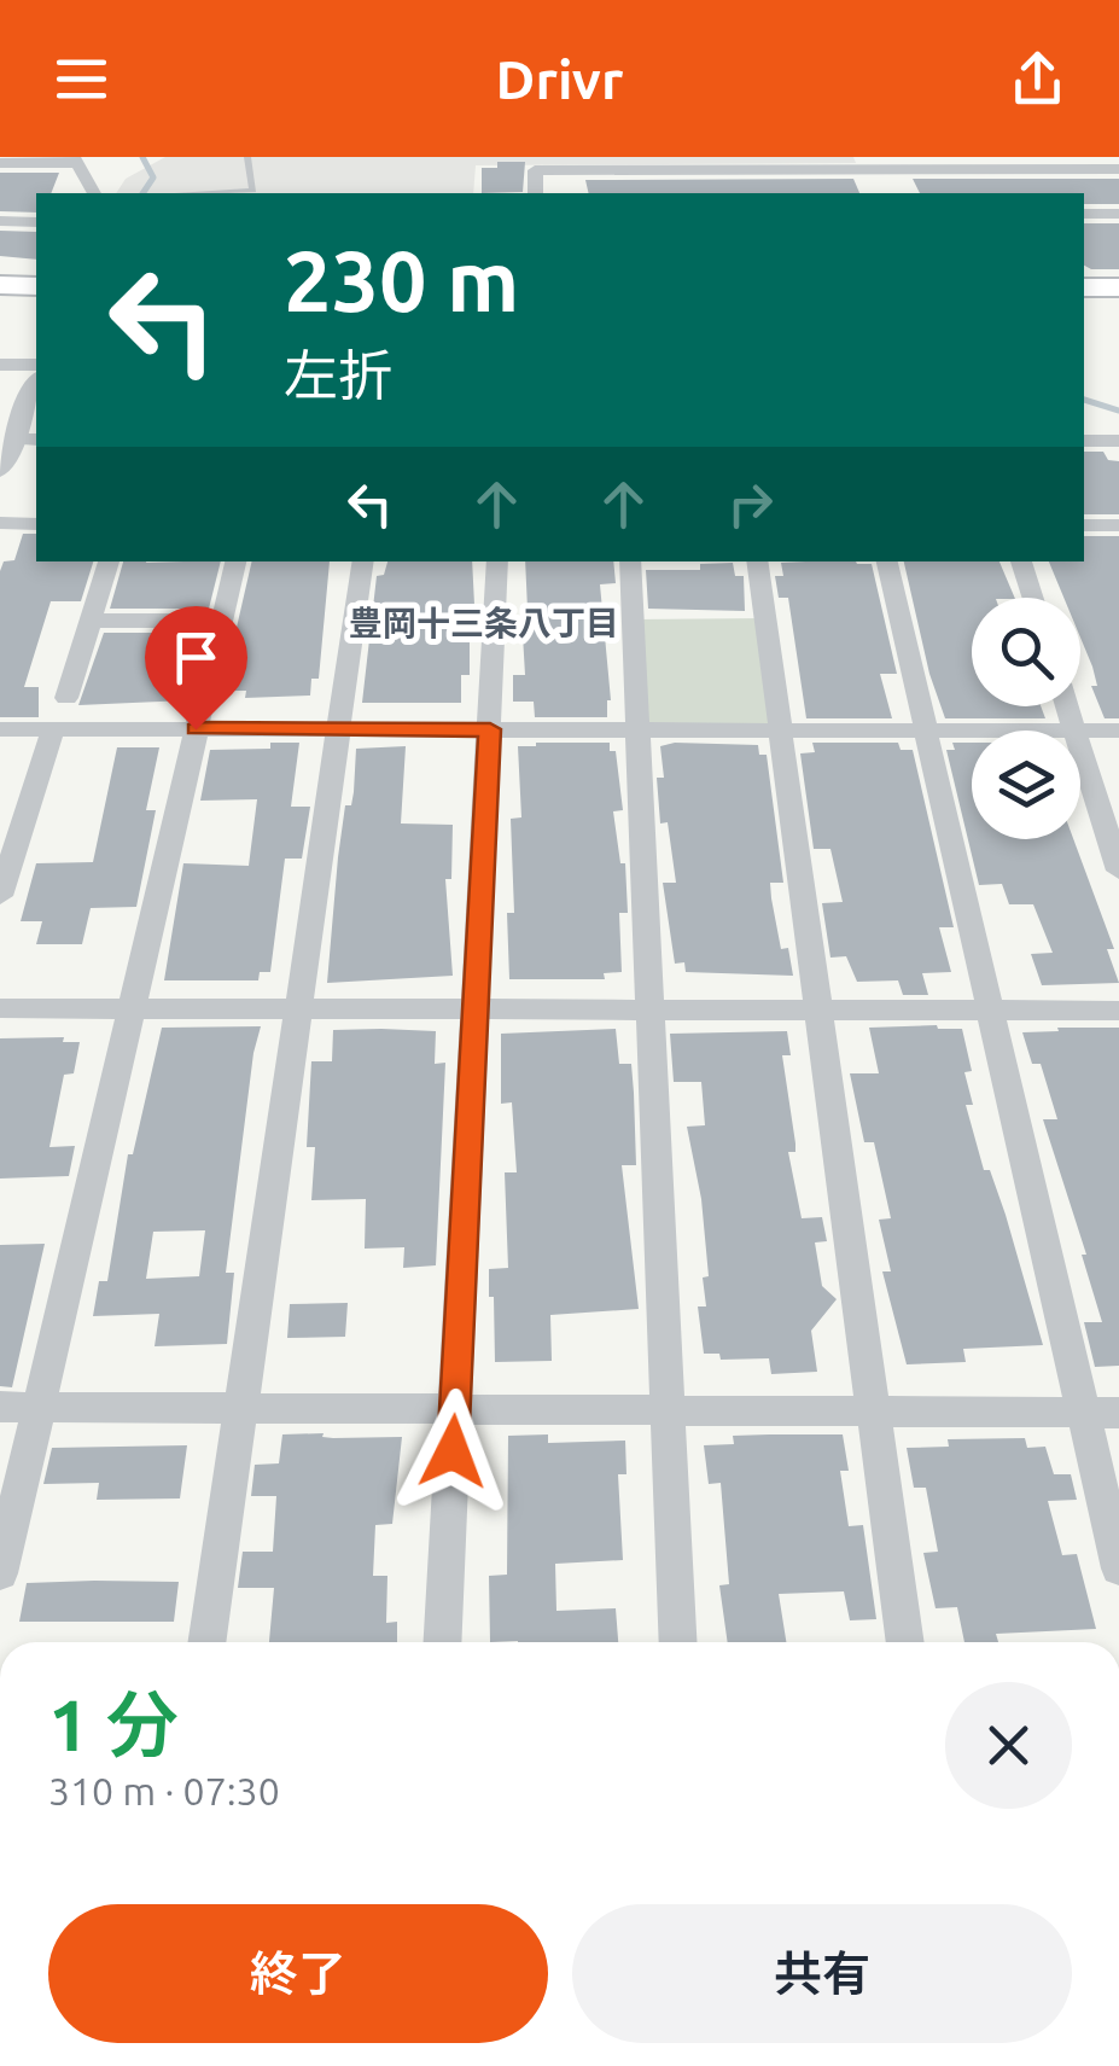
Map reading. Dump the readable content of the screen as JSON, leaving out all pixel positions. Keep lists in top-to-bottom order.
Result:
{
  "districts": ["豊岡十三条八丁目"],
  "page": {
    "header": "Drivr",
    "turn": ["230 m", "左折"],
    "heading": ["1 分", "310 m · 07:30"],
    "buttons": ["終了", "共有"]
  }
}
